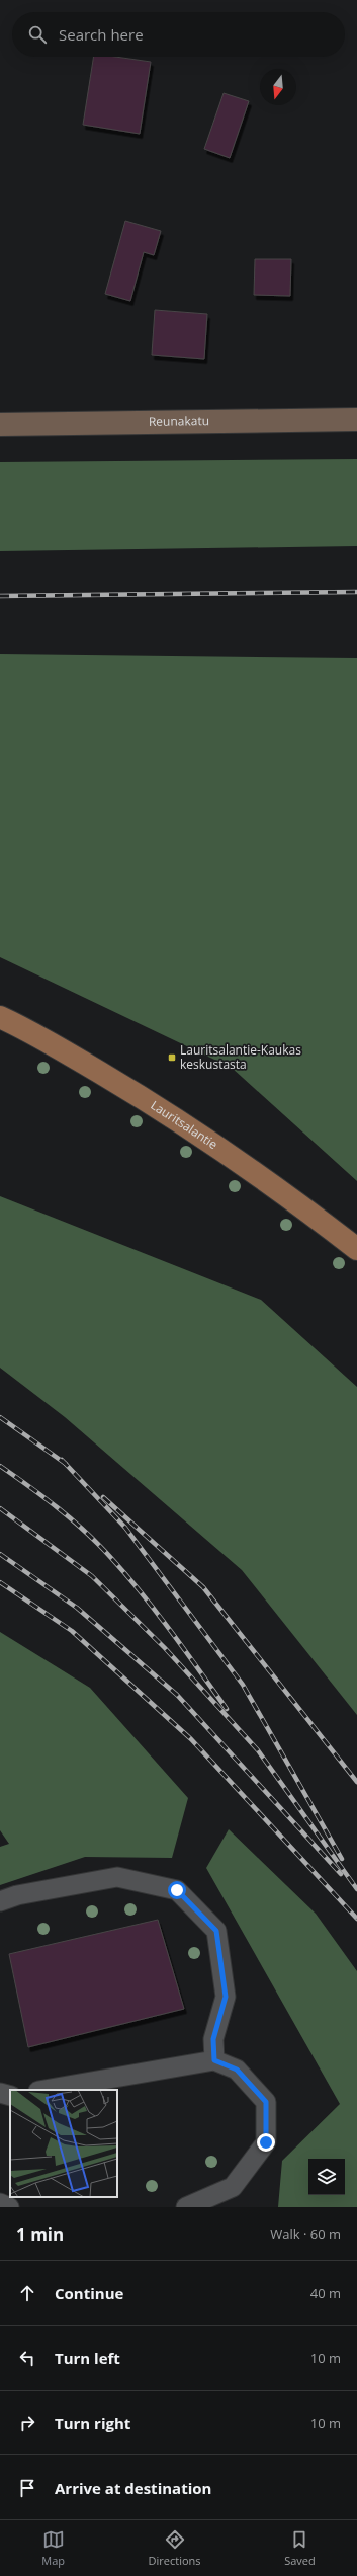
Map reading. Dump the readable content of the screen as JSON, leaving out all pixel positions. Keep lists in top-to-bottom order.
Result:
{
  "streets": {
    "main road": ["Reunakatu", "Lauritsalantie"]
  },
  "places": {
    "transit": ["Lauritsalantie-Kaukas keskustasta"]
  },
  "north": "bottom",
  "page": {
    "search": "Search here",
    "heading": ["1 min", "Walk · 60 m"],
    "list": [
      ["Continue", "40 m"],
      ["Turn left", "10 m"],
      ["Turn right", "10 m"],
      "Arrive at destination"
    ],
    "nav": ["Map", "Directions", "Saved"]
  }
}
